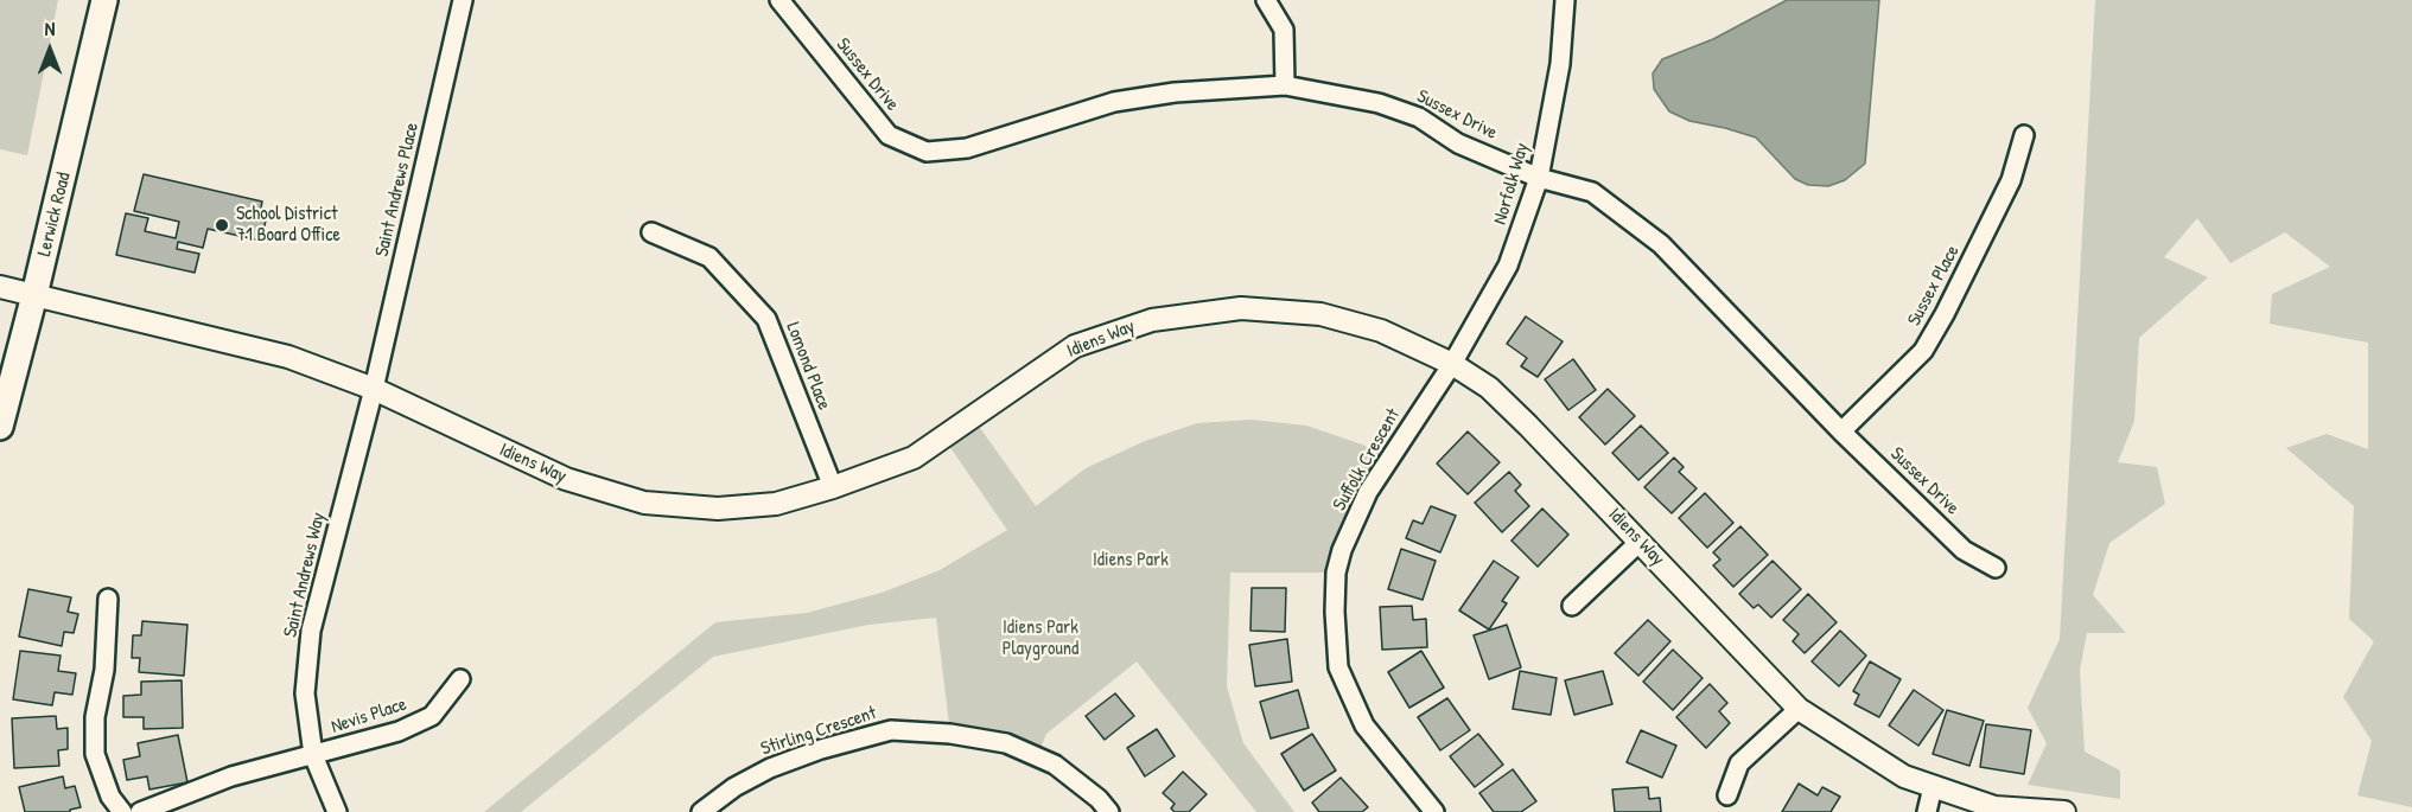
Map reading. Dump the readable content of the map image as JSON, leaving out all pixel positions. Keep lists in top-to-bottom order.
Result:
{
  "streets": {
    "main road": ["Lerwick Road"],
    "street": [
      "Sussex Drive",
      "Norfolk Way",
      "Saint Andrews Place",
      "Sussex Place",
      "Idiens Way",
      "Lomond Place",
      "Suffolk Crescent",
      "Saint Andrews Way",
      "Nevis Place",
      "Stirling Crescent"
    ]
  },
  "crossings": [
    ["Sussex Drive", "Norfolk Way"],
    ["Sussex Drive", "Sussex Place"],
    ["Norfolk Way", "Idiens Way"],
    ["Norfolk Way", "Suffolk Crescent"],
    ["Saint Andrews Place", "Idiens Way"],
    ["Saint Andrews Place", "Saint Andrews Way"],
    ["Lerwick Road", "Idiens Way"],
    ["Idiens Way", "Lomond Place"],
    ["Idiens Way", "Suffolk Crescent"],
    ["Idiens Way", "Saint Andrews Way"],
    ["Saint Andrews Way", "Nevis Place"]
  ],
  "parks": ["Idiens Park", "Idiens Park Playground"],
  "places": ["School District 71 Board Office"],
  "north": "top"
}
